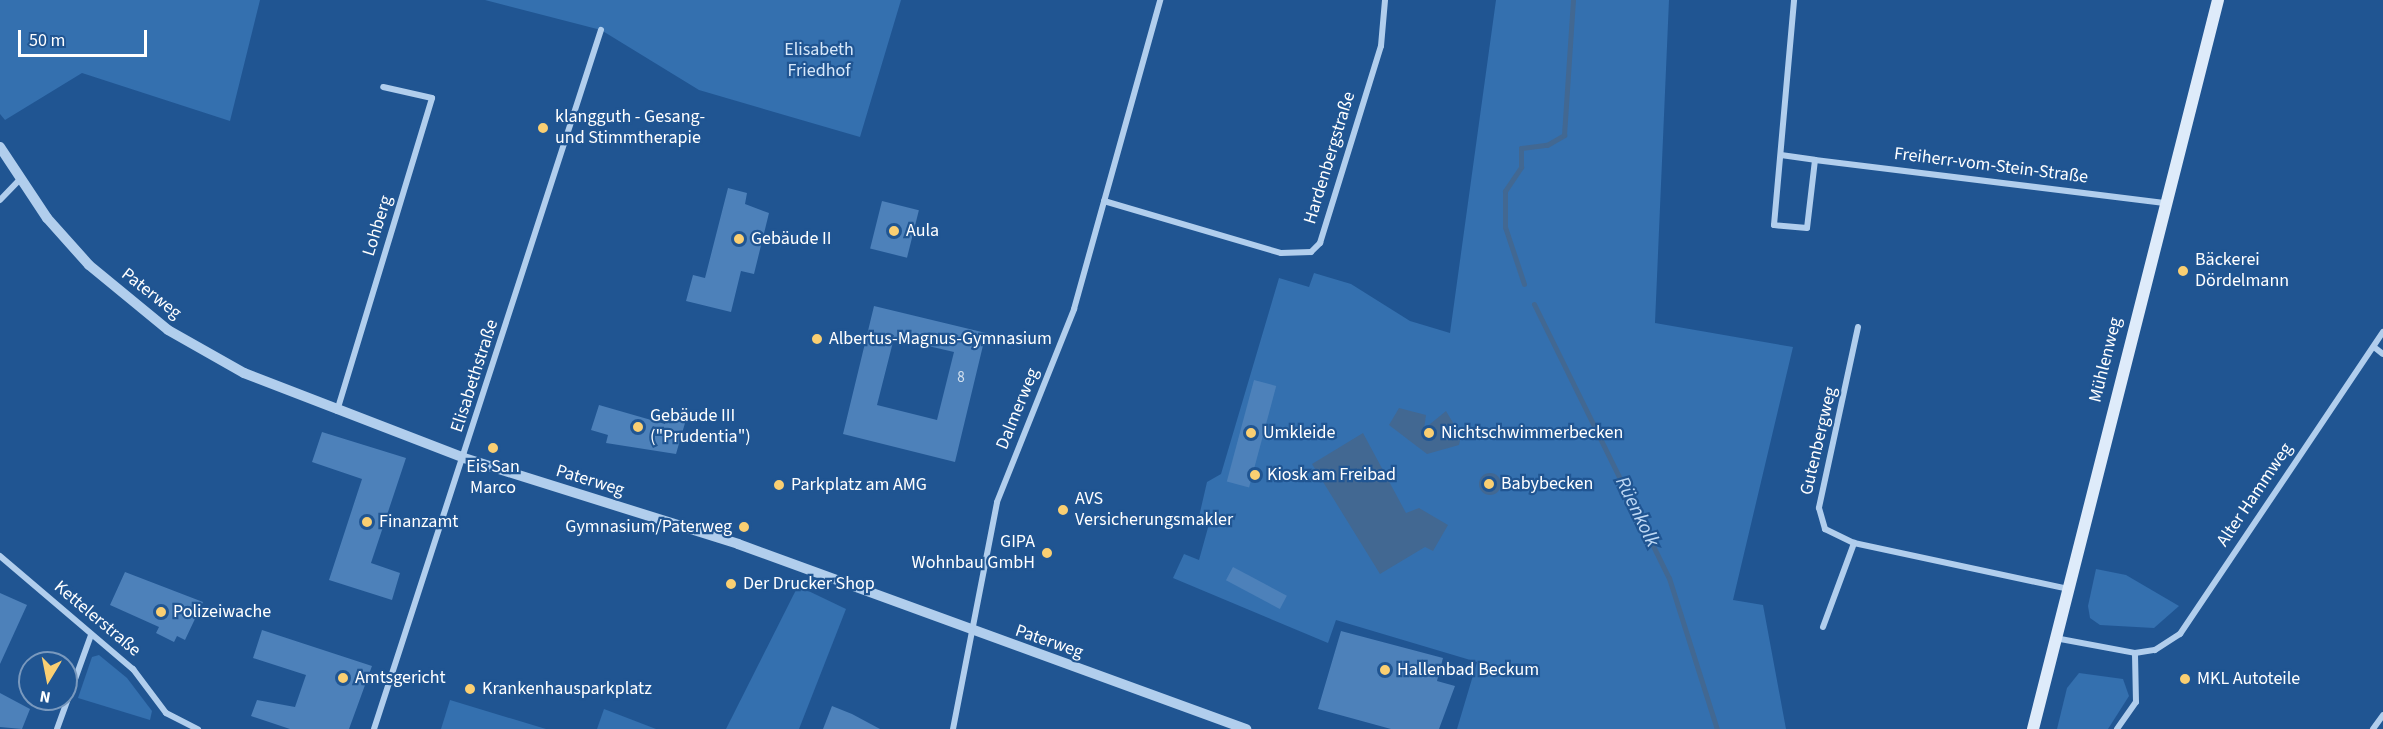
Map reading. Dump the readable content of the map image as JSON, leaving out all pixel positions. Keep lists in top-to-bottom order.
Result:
{
  "streets": {
    "main road": ["Mühlenweg"],
    "street": [
      "Hardenbergstraße",
      "Freiherr-vom-Stein-Straße",
      "Lohberg",
      "Paterweg",
      "Elisabethstraße",
      "Dalmerweg",
      "Gutenbergweg",
      "Alter Hammweg",
      "Kettelerstraße"
    ]
  },
  "crossings": [
    ["Hardenbergstraße", "Dalmerweg"],
    ["Freiherr-vom-Stein-Straße", "Mühlenweg"],
    ["Lohberg", "Paterweg"],
    ["Paterweg", "Elisabethstraße"],
    ["Paterweg", "Dalmerweg"],
    ["Mühlenweg", "Gutenbergweg"],
    ["Mühlenweg", "Alter Hammweg"]
  ],
  "water": ["Rüenkolk"],
  "parks": ["Elisabeth Friedhof"],
  "places": [
    "klangguth - Gesang- und Stimmtherapie",
    "Aula",
    "Gebäude II",
    "Bäckerei Dördelmann",
    "Albertus-Magnus-Gymnasium",
    "Gebäude III (\"Prudentia\")",
    "Umkleide",
    "Nichtschwimmerbecken",
    "Eis San Marco",
    "Kiosk am Freibad",
    "Babybecken",
    "Parkplatz am AMG",
    "AVS Versicherungsmakler",
    "Finanzamt",
    "Gymnasium/Paterweg",
    "GIPA Wohnbau GmbH",
    "Der Drucker Shop",
    "Polizeiwache",
    "Hallenbad Beckum",
    "Amtsgericht",
    "MKL Autoteile",
    "Krankenhausparkplatz"
  ],
  "house_numbers": ["8"],
  "scale_bar": "50 m",
  "north": "bottom"
}
